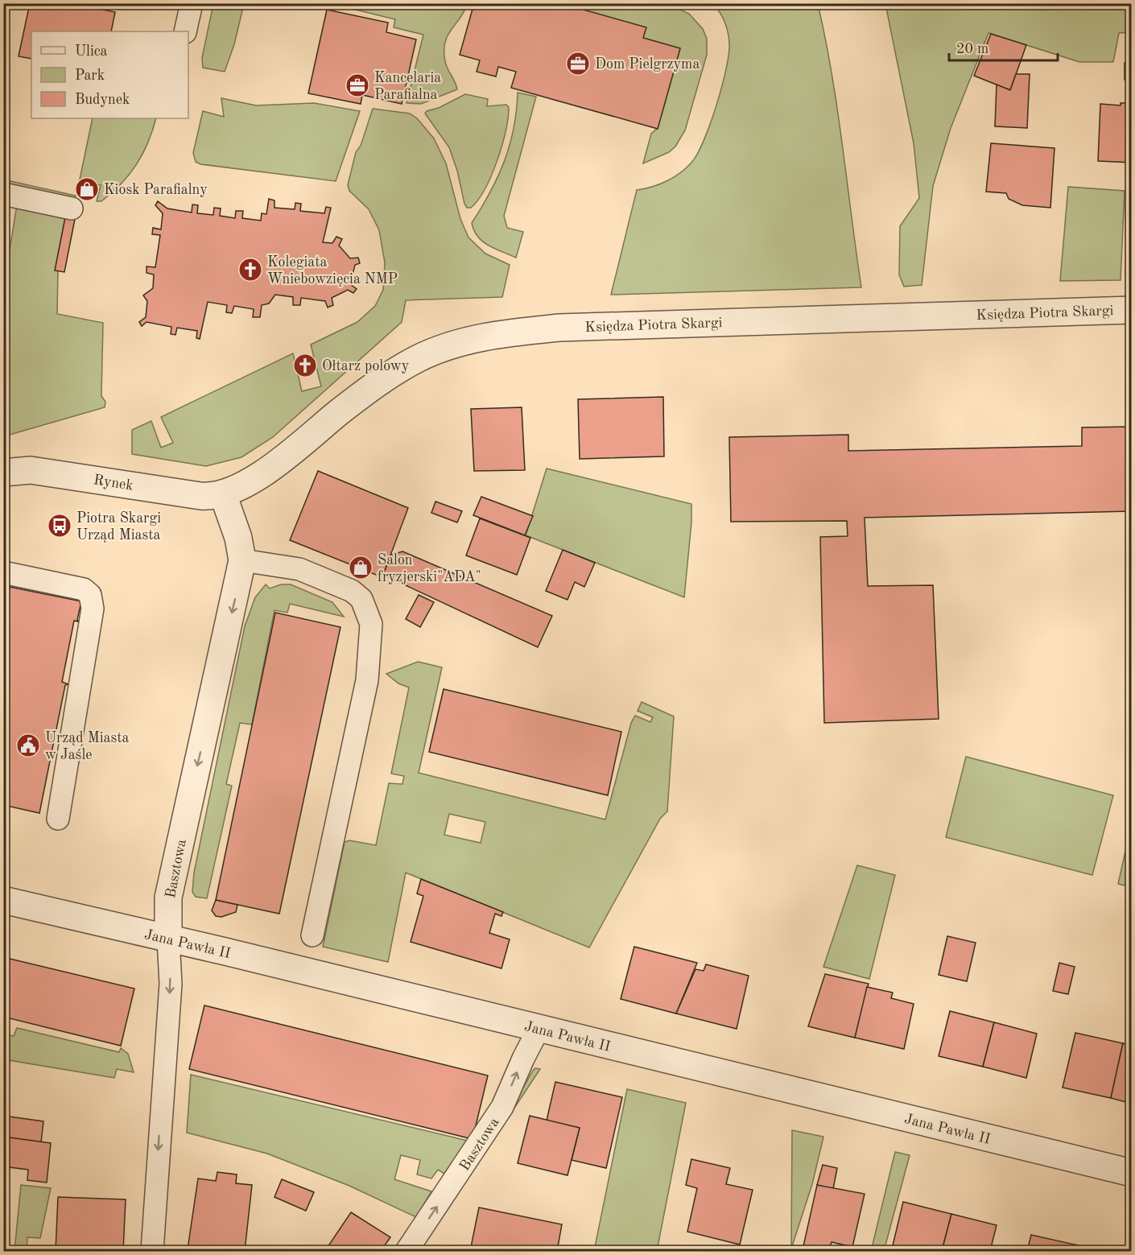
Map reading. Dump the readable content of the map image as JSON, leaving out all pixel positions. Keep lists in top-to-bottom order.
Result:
{
  "streets": {
    "street": [
      "Księdza Piotra Skargi",
      "Rynek",
      "Basztowa",
      "Jana Pawła II"
    ]
  },
  "crossings": [
    ["Księdza Piotra Skargi", "Rynek"],
    ["Księdza Piotra Skargi", "Basztowa"],
    ["Rynek", "Basztowa"],
    ["Basztowa", "Jana Pawła II"]
  ],
  "places": {
    "office": ["Dom Pielgrzyma", "Kancelaria Parafialna"],
    "shop": ["Kiosk Parafialny", "Salon fryzjerski\"ADA\""],
    "church": ["Kolegiata Wniebowzięcia NMP", "Ołtarz polowy"],
    "bus stop": ["Piotra Skargi Urząd Miasta"],
    "public building": ["Urząd Miasta w Jaśle"]
  },
  "legend": ["Ulica", "Park", "Budynek"],
  "scale_bar": "20 m"
}
